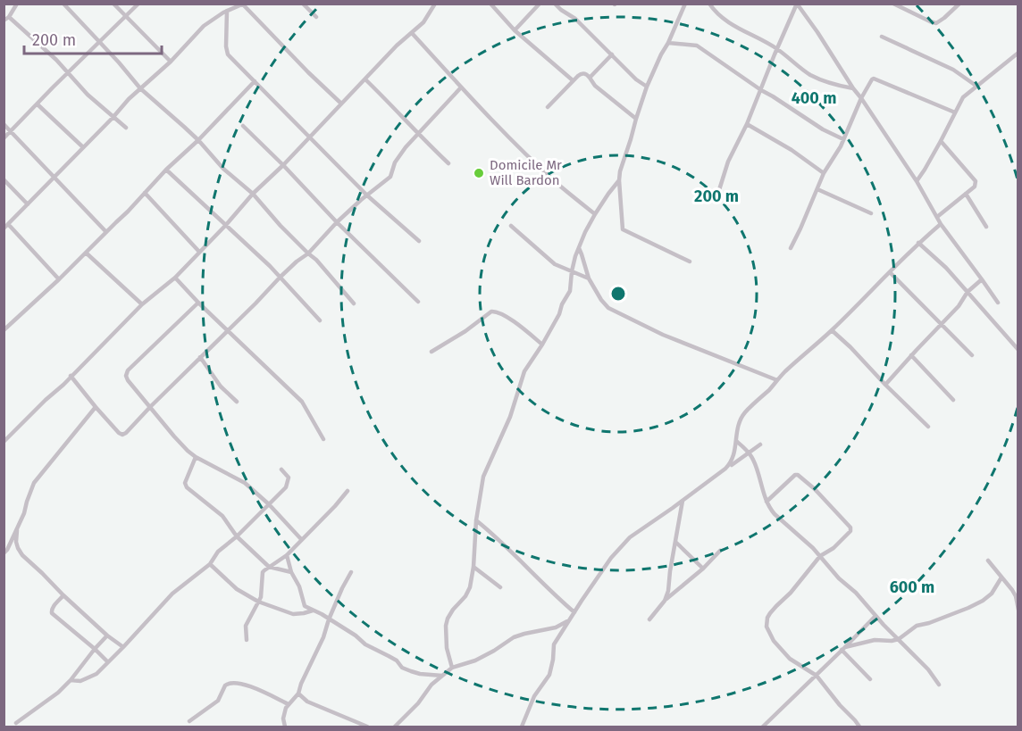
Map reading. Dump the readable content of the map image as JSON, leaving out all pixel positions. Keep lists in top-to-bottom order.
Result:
{
  "places": ["Domicile Mr Will Bardon"],
  "scale_bar": "200 m",
  "rings": ["400 m", "200 m", "600 m"]
}
